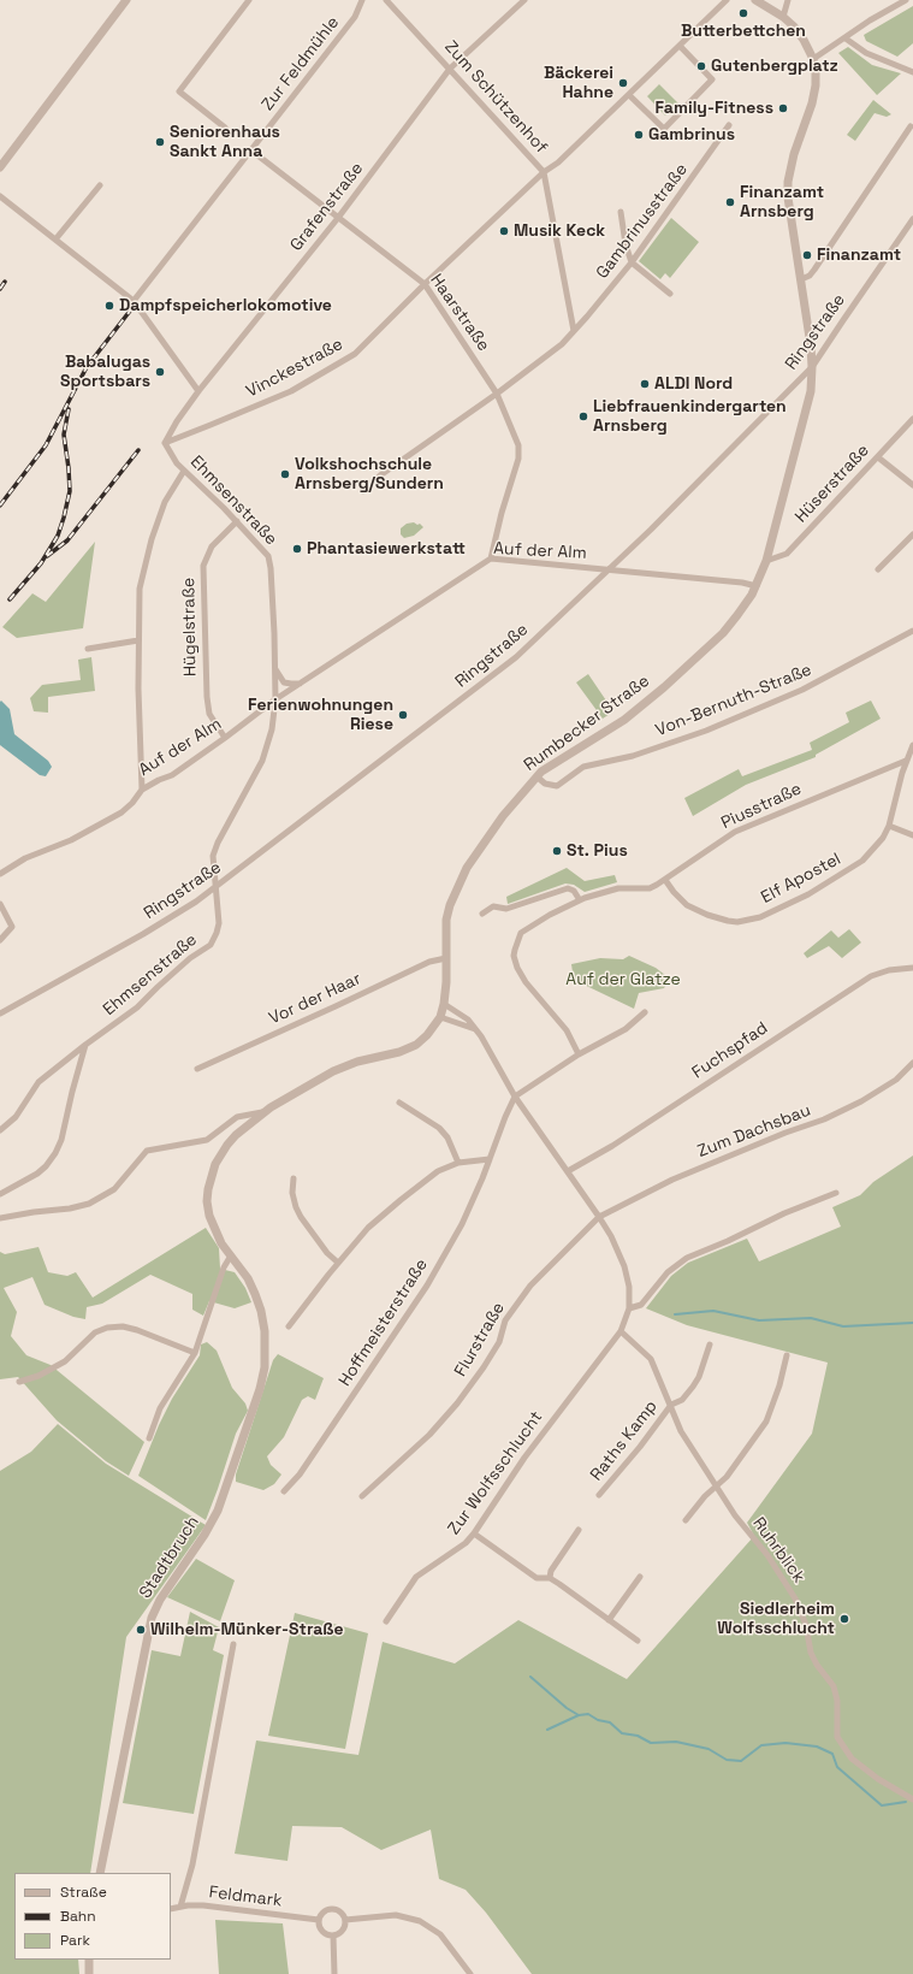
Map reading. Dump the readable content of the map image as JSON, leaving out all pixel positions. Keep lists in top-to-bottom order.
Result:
{
  "streets": {
    "street": [
      "Zur Feldmühle",
      "Zum Schützenhof",
      "Grafenstraße",
      "Gambrinusstraße",
      "Haarstraße",
      "Ringstraße",
      "Vinckestraße",
      "Hüserstraße",
      "Ehmsenstraße",
      "Auf der Alm",
      "Hügelstraße",
      "Von-Bernuth-Straße",
      "Rumbecker Straße",
      "Piusstraße",
      "Elf Apostel",
      "Vor der Haar",
      "Fuchspfad",
      "Zum Dachsbau",
      "Hoffmeisterstraße",
      "Flurstraße",
      "Raths Kamp",
      "Zur Wolfsschlucht",
      "Ruhrblick",
      "Stadtbruch",
      "Feldmark"
    ]
  },
  "crossings": [
    ["Zur Feldmühle", "Haarstraße"],
    ["Zum Schützenhof", "Grafenstraße"],
    ["Zum Schützenhof", "Gambrinusstraße"],
    ["Zum Schützenhof", "Vinckestraße"],
    ["Grafenstraße", "Haarstraße"],
    ["Grafenstraße", "Vinckestraße"],
    ["Grafenstraße", "Ehmsenstraße"],
    ["Haarstraße", "Vinckestraße"],
    ["Haarstraße", "Auf der Alm"],
    ["Ringstraße", "Ehmsenstraße"],
    ["Ringstraße", "Auf der Alm"],
    ["Ringstraße", "Rumbecker Straße"],
    ["Vinckestraße", "Ehmsenstraße"],
    ["Hüserstraße", "Rumbecker Straße"],
    ["Ehmsenstraße", "Auf der Alm"],
    ["Ehmsenstraße", "Hügelstraße"],
    ["Auf der Alm", "Hügelstraße"],
    ["Auf der Alm", "Rumbecker Straße"],
    ["Von-Bernuth-Straße", "Rumbecker Straße"],
    ["Rumbecker Straße", "Vor der Haar"],
    ["Rumbecker Straße", "Stadtbruch"],
    ["Piusstraße", "Elf Apostel"],
    ["Zum Dachsbau", "Flurstraße"],
    ["Raths Kamp", "Ruhrblick"],
    ["Zur Wolfsschlucht", "Ruhrblick"]
  ],
  "parks": ["Auf der Glatze"],
  "places": [
    "Butterbettchen",
    "Gutenbergplatz",
    "Bäckerei Hahne",
    "Family-Fitness",
    "Gambrinus",
    "Seniorenhaus Sankt Anna",
    "Finanzamt Arnsberg",
    "Musik Keck",
    "Finanzamt",
    "Dampfspeicherlokomotive",
    "Babalugas Sportsbars",
    "ALDI Nord",
    "Liebfrauenkindergarten Arnsberg",
    "Volkshochschule Arnsberg/Sundern",
    "Phantasiewerkstatt",
    "Ferienwohnungen Riese",
    "St. Pius",
    "Siedlerheim Wolfsschlucht",
    "Wilhelm-Münker-Straße"
  ],
  "legend": ["Straße", "Bahn", "Park"]
}
